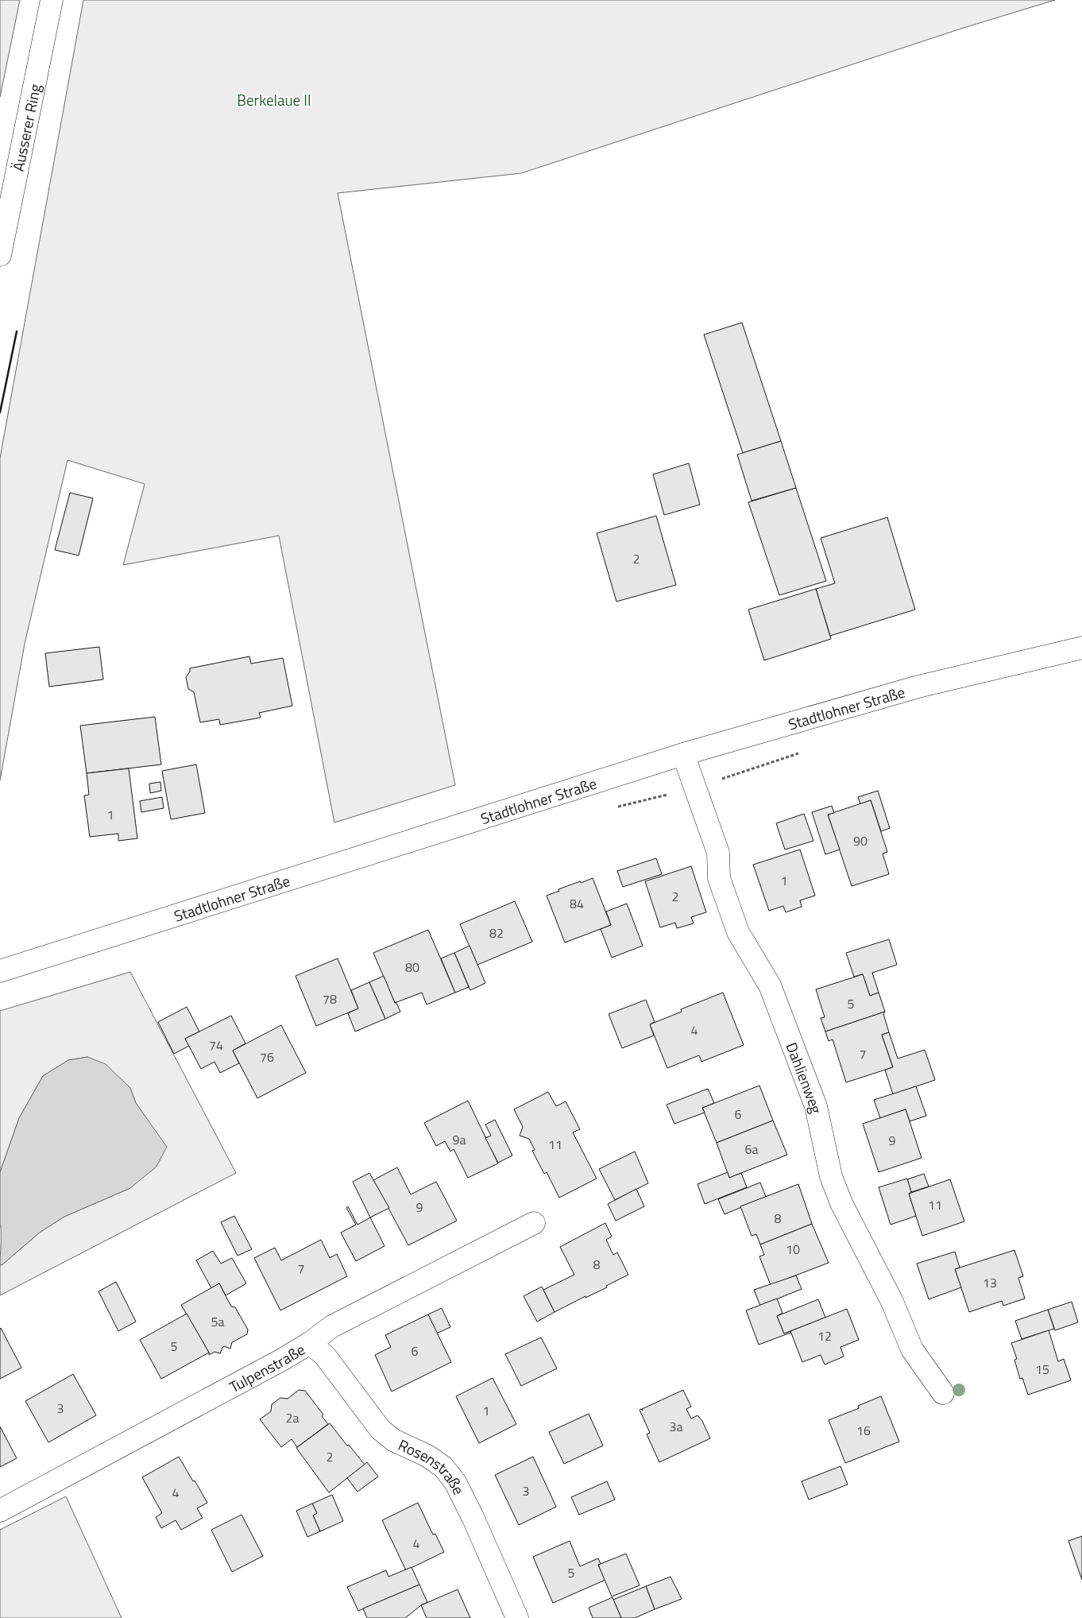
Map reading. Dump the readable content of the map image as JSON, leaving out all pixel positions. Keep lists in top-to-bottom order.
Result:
{
  "streets": {
    "street": [
      "Äusserer Ring",
      "Stadtlohner Straße",
      "Dahlienweg",
      "Tulpenstraße",
      "Rosenstraße"
    ]
  },
  "crossings": [
    ["Stadtlohner Straße", "Dahlienweg"],
    ["Tulpenstraße", "Rosenstraße"]
  ],
  "parks": ["Berkelaue II"],
  "house_numbers": [
    "2",
    "1",
    "90",
    "1",
    "2",
    "84",
    "82",
    "80",
    "78",
    "5",
    "4",
    "74",
    "7",
    "76",
    "6",
    "9a",
    "9",
    "11",
    "6a",
    "11",
    "9",
    "8",
    "10",
    "8",
    "7",
    "13",
    "5a",
    "12",
    "5",
    "6",
    "15",
    "3",
    "1",
    "2a",
    "3a",
    "16",
    "2",
    "3",
    "4",
    "4",
    "5"
  ]
}
